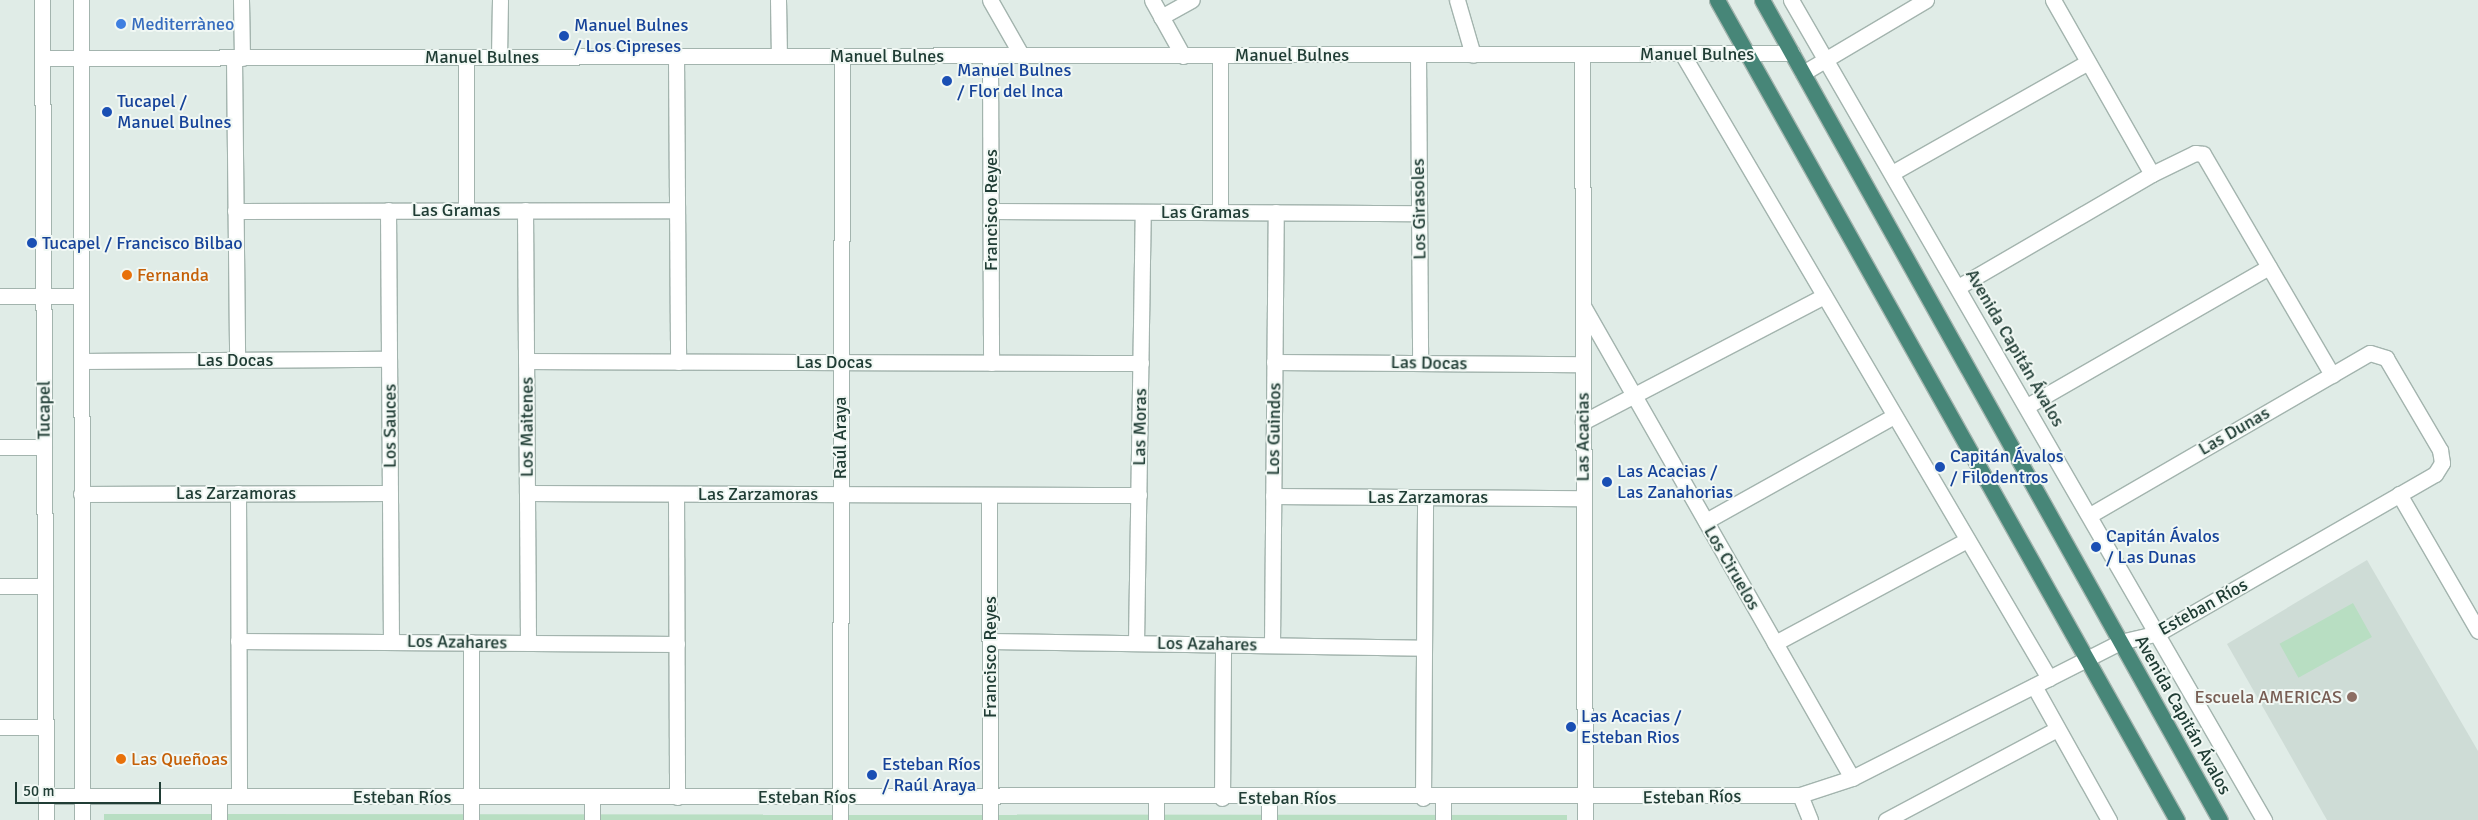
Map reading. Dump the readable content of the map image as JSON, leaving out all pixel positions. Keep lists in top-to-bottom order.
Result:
{
  "streets": {
    "highway": ["Avenida Capitán Ávalos"],
    "street": [
      "Manuel Bulnes",
      "Los Girasoles",
      "Las Gramas",
      "Francisco Reyes",
      "Las Docas",
      "Tucapel",
      "Los Sauces",
      "Los Maitenes",
      "Las Moras",
      "Los Guindos",
      "Las Dunas",
      "Las Acacias",
      "Raúl Araya",
      "Las Zarzamoras",
      "Los Ciruelos",
      "Esteban Ríos",
      "Los Azahares"
    ]
  },
  "crossings": [
    ["Manuel Bulnes", "Los Girasoles"],
    ["Manuel Bulnes", "Francisco Reyes"],
    ["Manuel Bulnes", "Avenida Capitán Ávalos"],
    ["Manuel Bulnes", "Tucapel"],
    ["Manuel Bulnes", "Las Acacias"],
    ["Manuel Bulnes", "Raúl Araya"],
    ["Los Girasoles", "Las Gramas"],
    ["Los Girasoles", "Las Docas"],
    ["Las Gramas", "Francisco Reyes"],
    ["Las Gramas", "Los Sauces"],
    ["Las Gramas", "Los Maitenes"],
    ["Las Gramas", "Las Moras"],
    ["Las Gramas", "Los Guindos"],
    ["Francisco Reyes", "Las Docas"],
    ["Francisco Reyes", "Las Zarzamoras"],
    ["Francisco Reyes", "Esteban Ríos"],
    ["Francisco Reyes", "Los Azahares"],
    ["Avenida Capitán Ávalos", "Las Dunas"],
    ["Avenida Capitán Ávalos", "Esteban Ríos"],
    ["Las Docas", "Los Sauces"],
    ["Las Docas", "Los Maitenes"],
    ["Las Docas", "Las Moras"],
    ["Las Docas", "Los Guindos"],
    ["Las Docas", "Las Acacias"],
    ["Las Docas", "Raúl Araya"],
    ["Tucapel", "Esteban Ríos"],
    ["Los Sauces", "Las Zarzamoras"],
    ["Los Sauces", "Los Azahares"],
    ["Los Maitenes", "Las Zarzamoras"],
    ["Los Maitenes", "Los Azahares"],
    ["Las Moras", "Las Zarzamoras"],
    ["Las Moras", "Los Azahares"],
    ["Los Guindos", "Las Zarzamoras"],
    ["Los Guindos", "Los Azahares"],
    ["Las Dunas", "Esteban Ríos"],
    ["Las Acacias", "Las Zarzamoras"],
    ["Las Acacias", "Los Ciruelos"],
    ["Las Acacias", "Esteban Ríos"],
    ["Raúl Araya", "Las Zarzamoras"],
    ["Raúl Araya", "Esteban Ríos"],
    ["Los Ciruelos", "Esteban Ríos"]
  ],
  "places": [
    "Mediterràneo",
    "Manuel Bulnes / Los Cipreses",
    "Manuel Bulnes / Flor del Inca",
    "Tucapel / Manuel Bulnes",
    "Tucapel / Francisco Bilbao",
    "Fernanda",
    "Capitán Ávalos / Filodentros",
    "Las Acacias / Las Zanahorias",
    "Capitán Ávalos / Las Dunas",
    "Escuela AMERICAS",
    "Las Acacias / Esteban Rios",
    "Las Queñoas",
    "Esteban Ríos / Raúl Araya"
  ],
  "scale_bar": "50 m"
}
